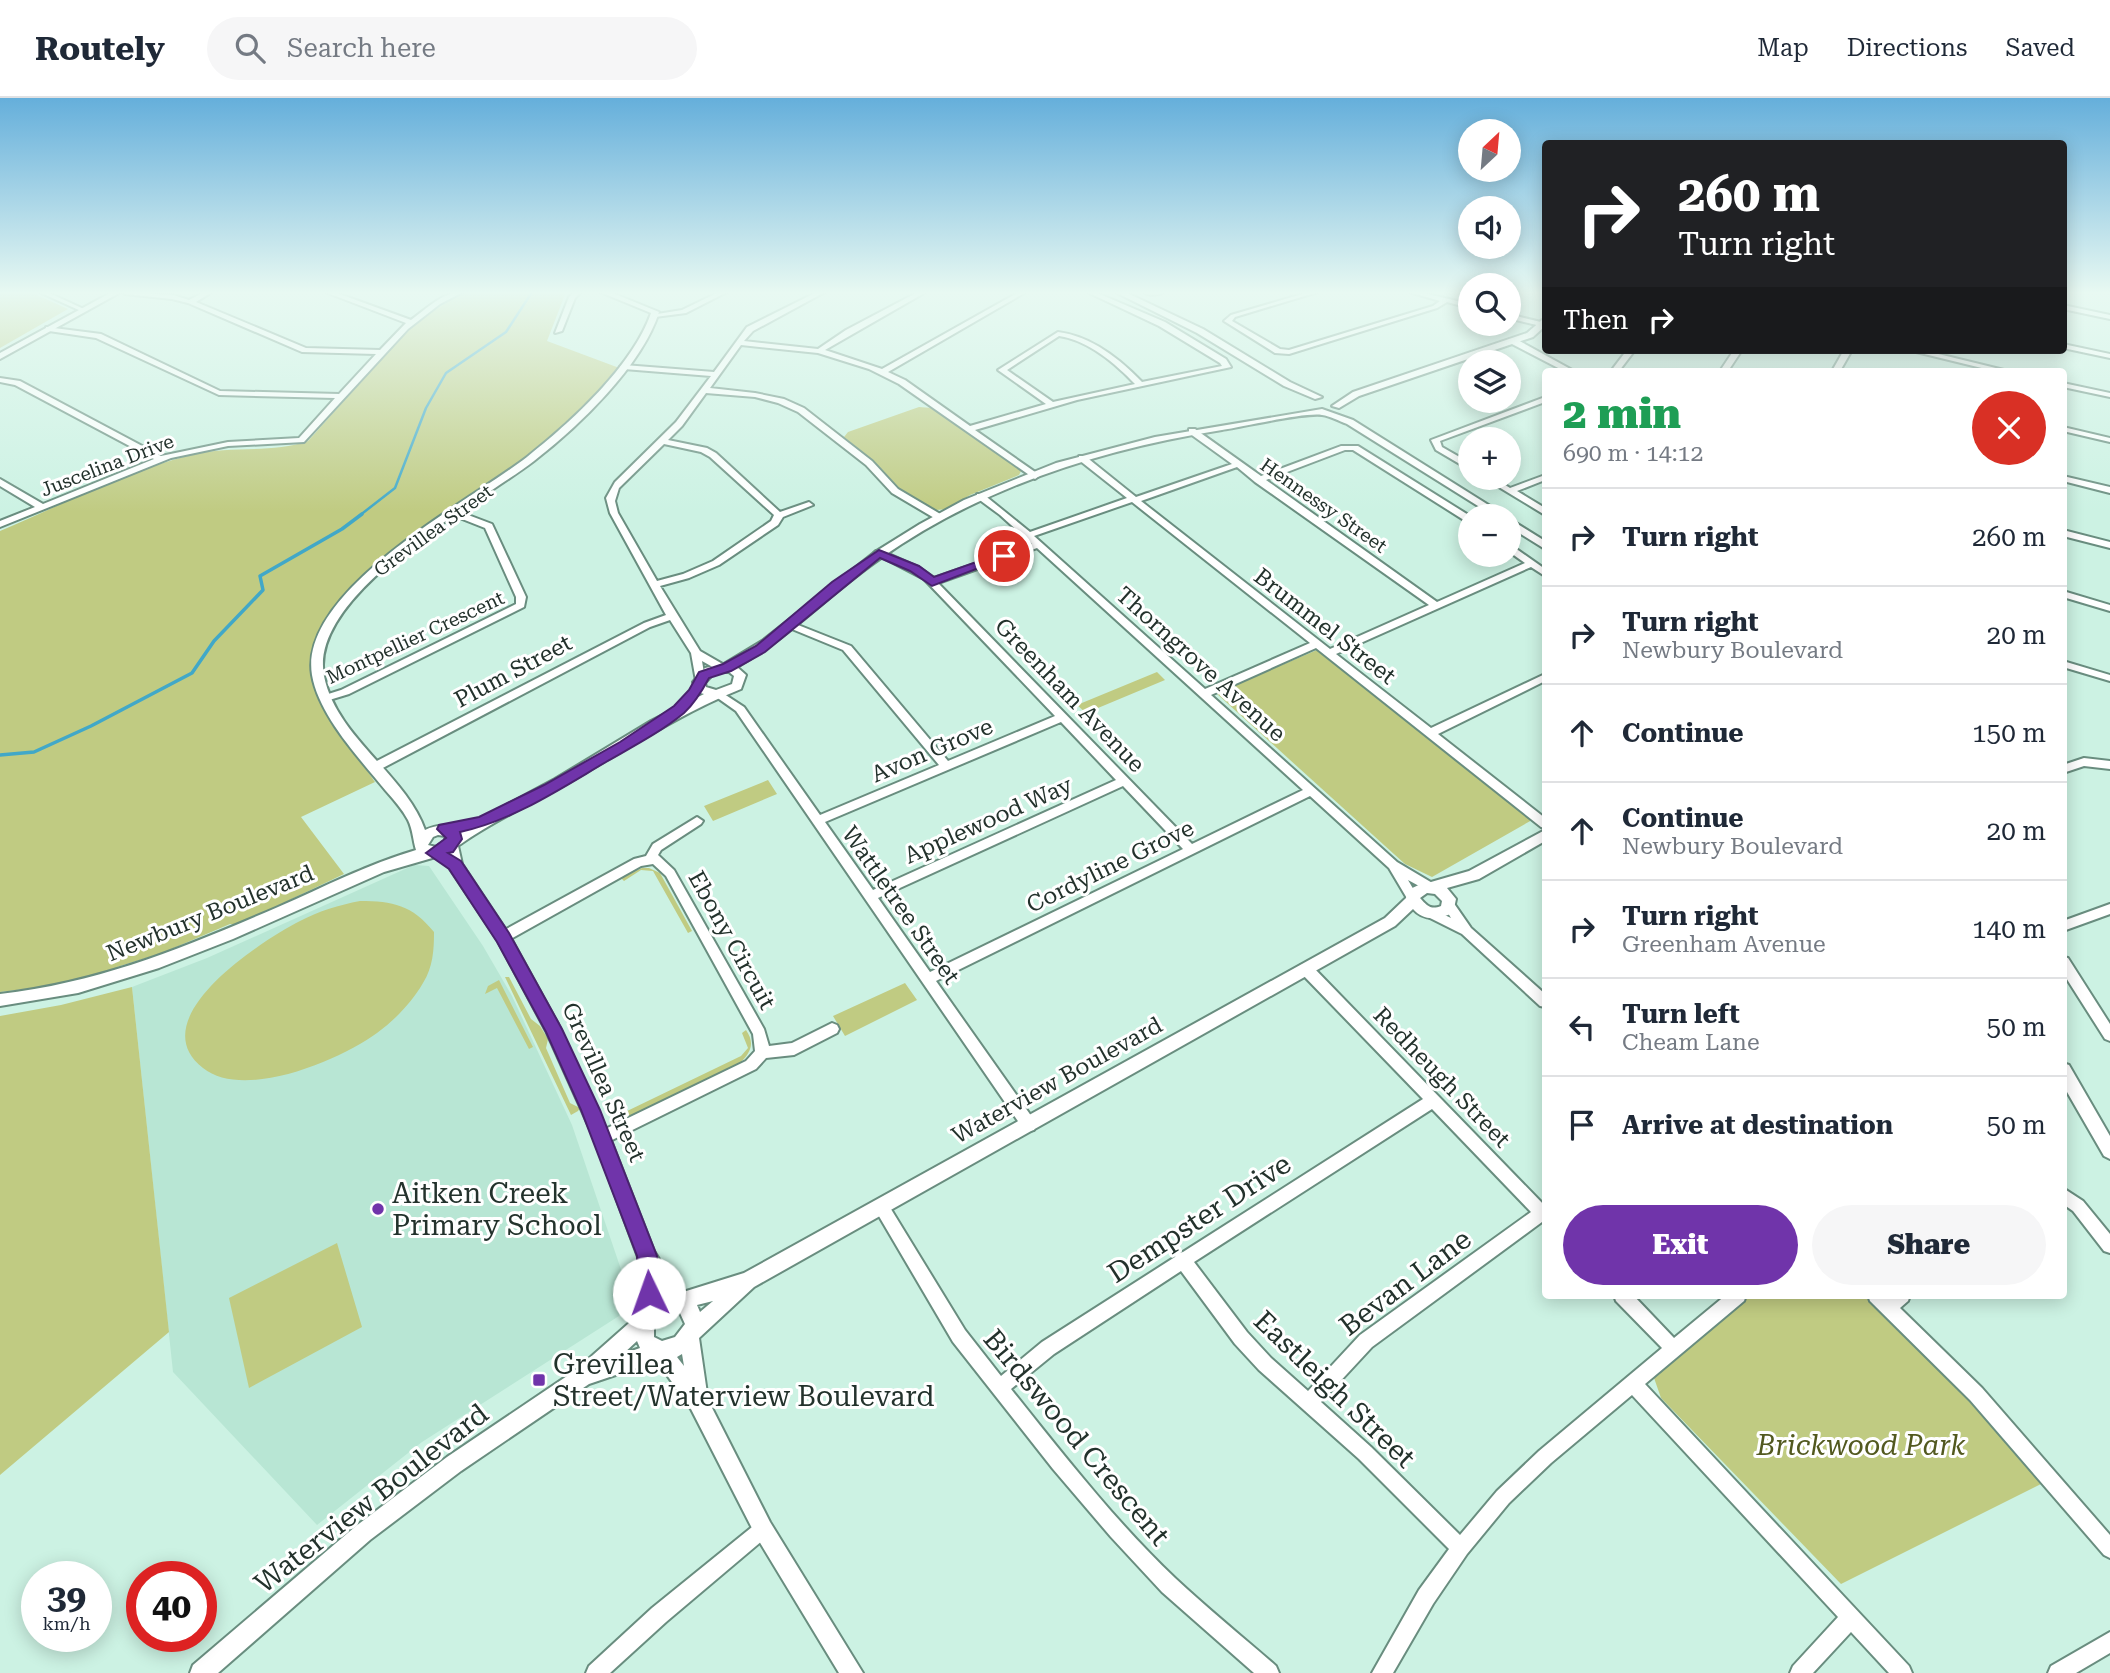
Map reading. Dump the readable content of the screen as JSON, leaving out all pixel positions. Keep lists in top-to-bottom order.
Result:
{
  "streets": {
    "street": [
      "Juscelina Drive",
      "Hennessy Street",
      "Grevillea Street",
      "Brummel Street",
      "Montpellier Crescent",
      "Thorngrove Avenue",
      "Plum Street",
      "Greenham Avenue",
      "Avon Grove",
      "Applewood Way",
      "Cordyline Grove",
      "Wattletree Street",
      "Newbury Boulevard",
      "Ebony Circuit",
      "Redheugh Street",
      "Waterview Boulevard",
      "Dempster Drive",
      "Bevan Lane",
      "Eastleigh Street",
      "Birdswood Crescent"
    ]
  },
  "crossings": [
    ["Grevillea Street", "Montpellier Crescent"],
    ["Grevillea Street", "Plum Street"],
    ["Grevillea Street", "Newbury Boulevard"],
    ["Grevillea Street", "Waterview Boulevard"],
    ["Thorngrove Avenue", "Cordyline Grove"],
    ["Thorngrove Avenue", "Waterview Boulevard"],
    ["Greenham Avenue", "Avon Grove"],
    ["Greenham Avenue", "Applewood Way"],
    ["Greenham Avenue", "Cordyline Grove"],
    ["Avon Grove", "Wattletree Street"],
    ["Applewood Way", "Wattletree Street"],
    ["Cordyline Grove", "Wattletree Street"],
    ["Wattletree Street", "Waterview Boulevard"],
    ["Redheugh Street", "Waterview Boulevard"],
    ["Redheugh Street", "Dempster Drive"],
    ["Waterview Boulevard", "Birdswood Crescent"],
    ["Dempster Drive", "Eastleigh Street"],
    ["Dempster Drive", "Birdswood Crescent"],
    ["Bevan Lane", "Eastleigh Street"]
  ],
  "parks": ["Brickwood Park"],
  "places": {
    "other": ["Aitken Creek Primary School"],
    "transit": ["Grevillea Street/Waterview Boulevard"]
  },
  "north": "top right",
  "page": {
    "header": "Routely",
    "search": "Search here",
    "nav": ["Map", "Directions", "Saved"],
    "map_buttons": ["+", "−"],
    "turn": ["260 m", "Turn right"],
    "then": "Then",
    "heading": ["2 min", "690 m · 14:12"],
    "list": [
      {
        "name": "Turn right",
        "value": "260 m"
      },
      {
        "name": "Turn right",
        "note": "Newbury Boulevard",
        "value": "20 m"
      },
      {
        "name": "Continue",
        "value": "150 m"
      },
      {
        "name": "Continue",
        "note": "Newbury Boulevard",
        "value": "20 m"
      },
      {
        "name": "Turn right",
        "note": "Greenham Avenue",
        "value": "140 m"
      },
      {
        "name": "Turn left",
        "note": "Cheam Lane",
        "value": "50 m"
      },
      {
        "name": "Arrive at destination",
        "value": "50 m"
      }
    ],
    "buttons": ["Exit", "Share"],
    "speed": "39 km/h",
    "limit": "40"
  }
}
